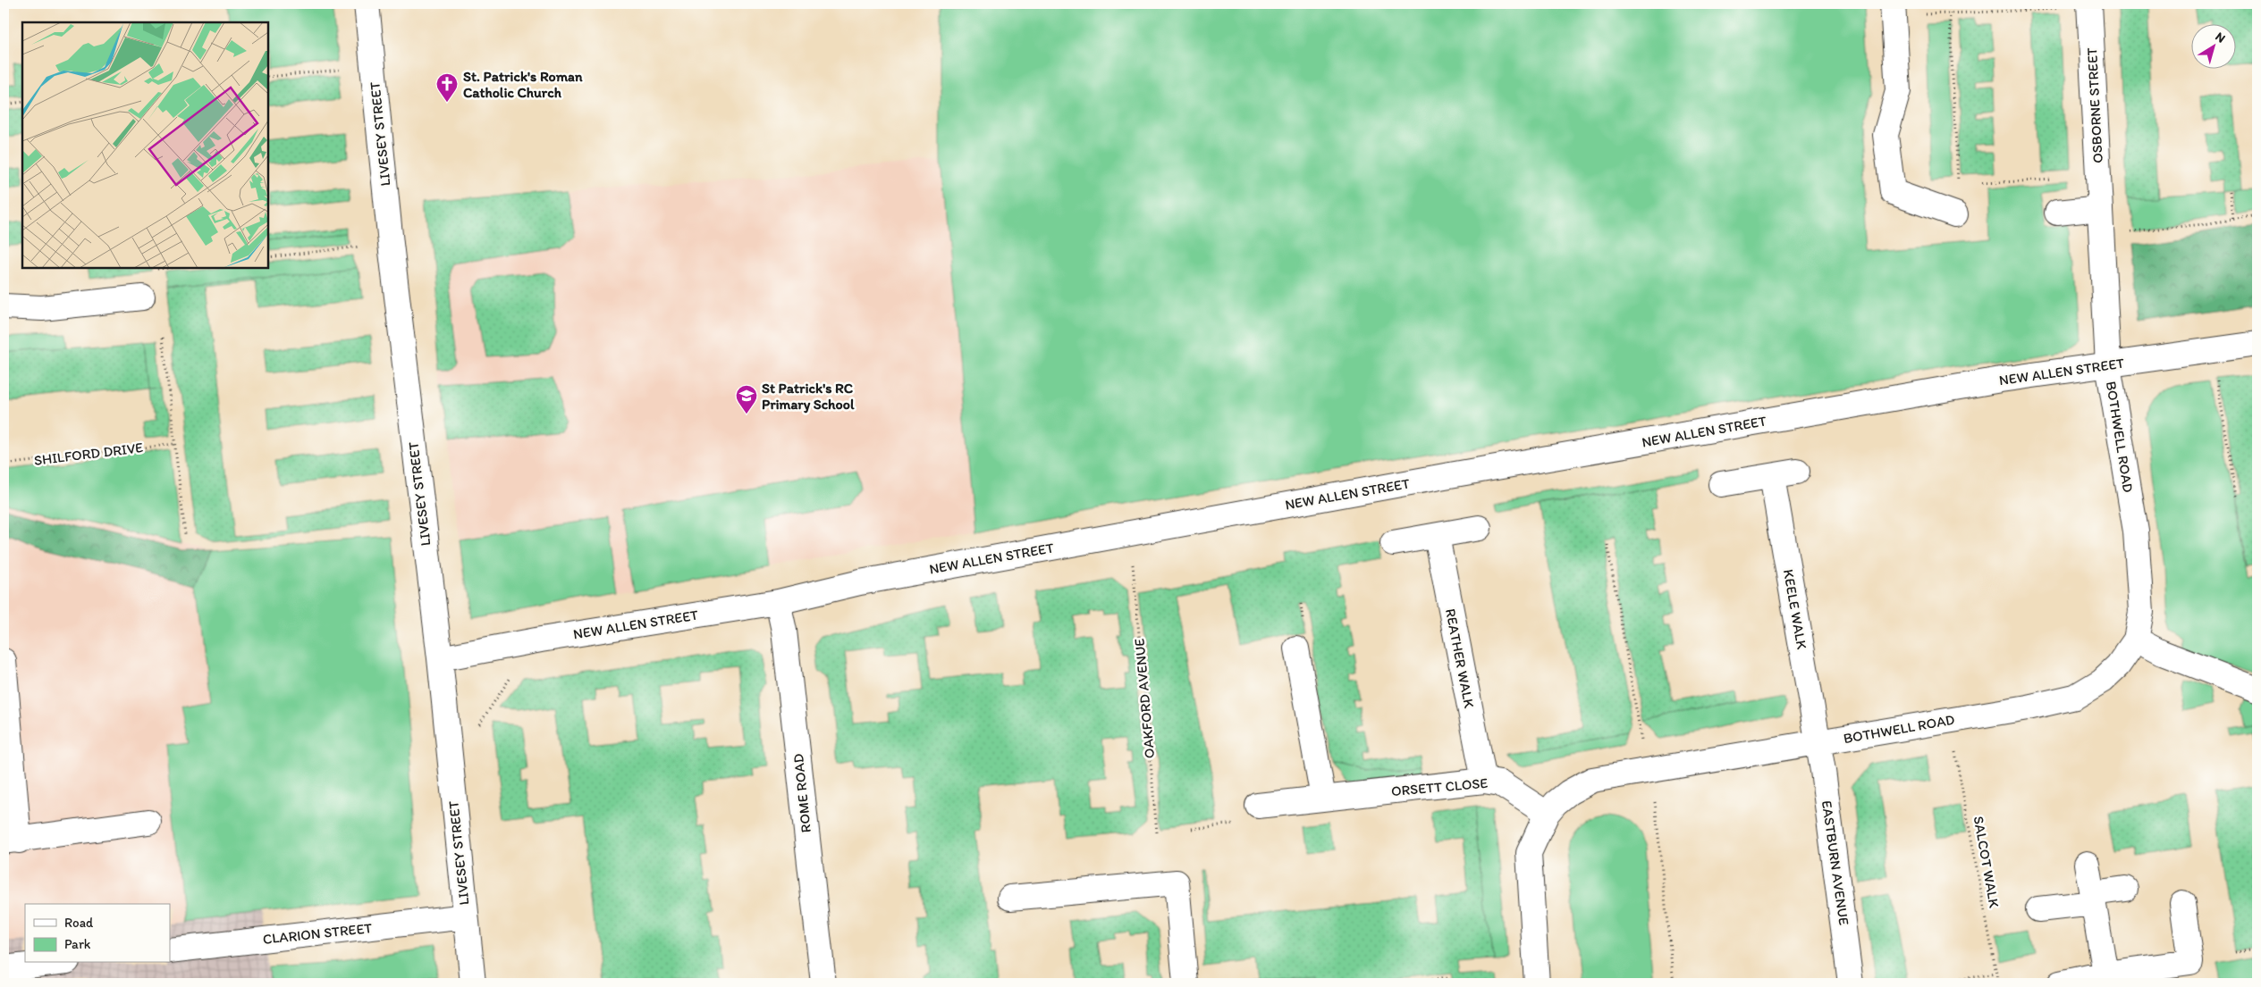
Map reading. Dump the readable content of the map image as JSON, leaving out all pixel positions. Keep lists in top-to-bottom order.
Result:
{
  "streets": {
    "street": [
      "OSBORNE STREET",
      "LIVESEY STREET",
      "NEW ALLEN STREET",
      "BOTHWELL ROAD",
      "KEELE WALK",
      "REATHER WALK",
      "ORSETT CLOSE",
      "ROME ROAD",
      "EASTBURN AVENUE",
      "CLARION STREET"
    ],
    "path": ["SHILFORD DRIVE", "OAKFORD AVENUE", "SALCOT WALK"]
  },
  "crossings": [
    ["OSBORNE STREET", "NEW ALLEN STREET"],
    ["OSBORNE STREET", "BOTHWELL ROAD"],
    ["LIVESEY STREET", "NEW ALLEN STREET"],
    ["LIVESEY STREET", "CLARION STREET"],
    ["NEW ALLEN STREET", "BOTHWELL ROAD"],
    ["NEW ALLEN STREET", "ROME ROAD"],
    ["BOTHWELL ROAD", "KEELE WALK"],
    ["BOTHWELL ROAD", "ORSETT CLOSE"],
    ["BOTHWELL ROAD", "EASTBURN AVENUE"],
    ["KEELE WALK", "EASTBURN AVENUE"],
    ["REATHER WALK", "ORSETT CLOSE"]
  ],
  "places": {
    "church": ["St. Patrick's Roman Catholic Church"],
    "school or university": ["St Patrick's RC Primary School"]
  },
  "legend": ["Road", "Park"],
  "north": "top right"
}
